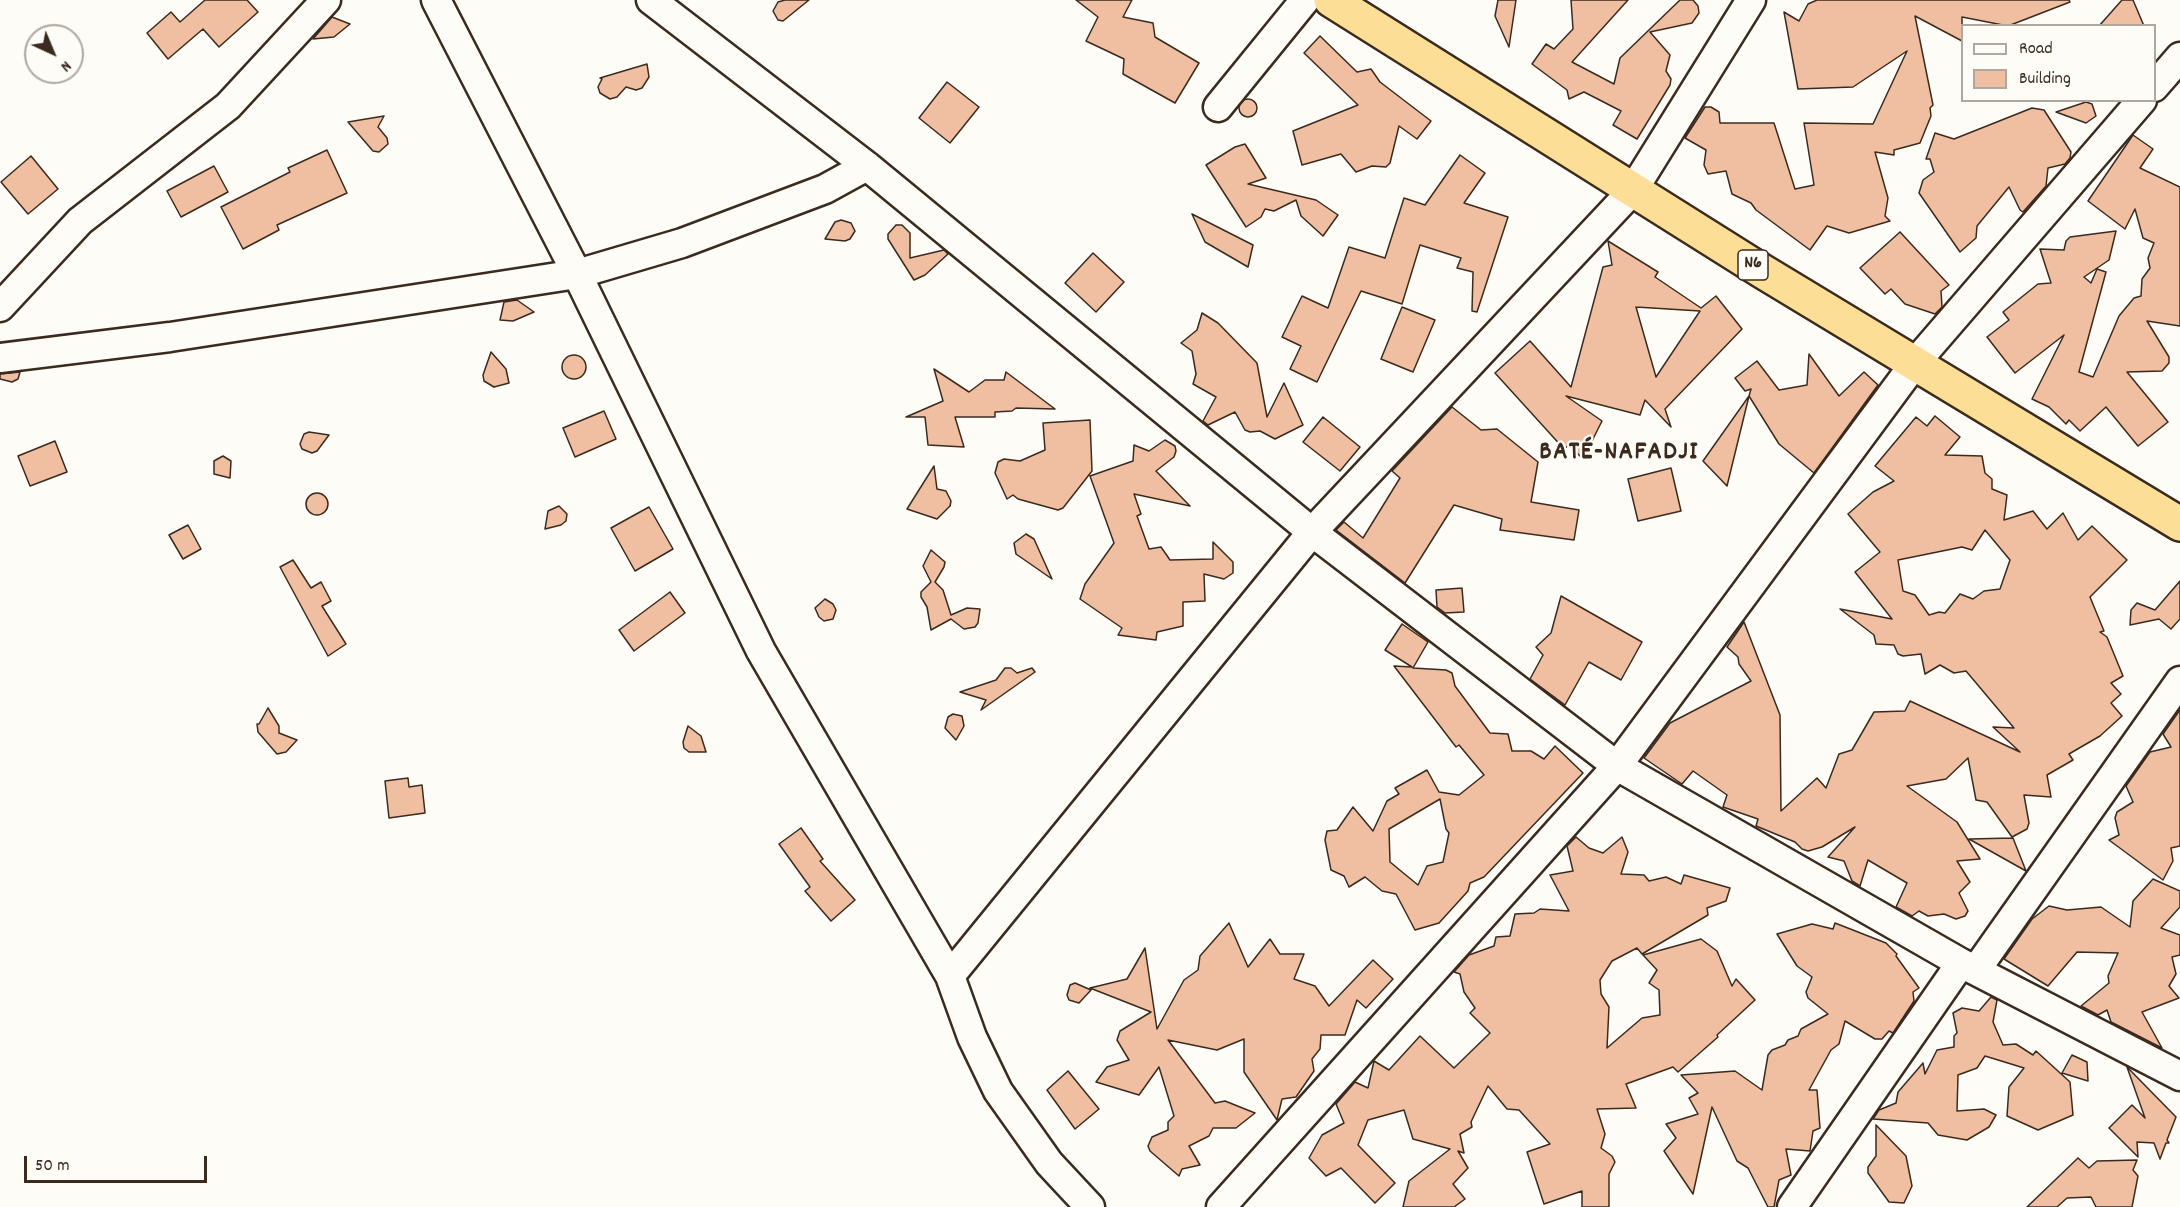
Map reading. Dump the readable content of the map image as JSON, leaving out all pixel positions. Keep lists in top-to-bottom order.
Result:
{
  "streets": {
    "highway": ["N6"]
  },
  "districts": ["BATÉ-NAFADJI"],
  "legend": ["Road", "Building"],
  "scale_bar": "50 m",
  "north": "bottom right"
}
